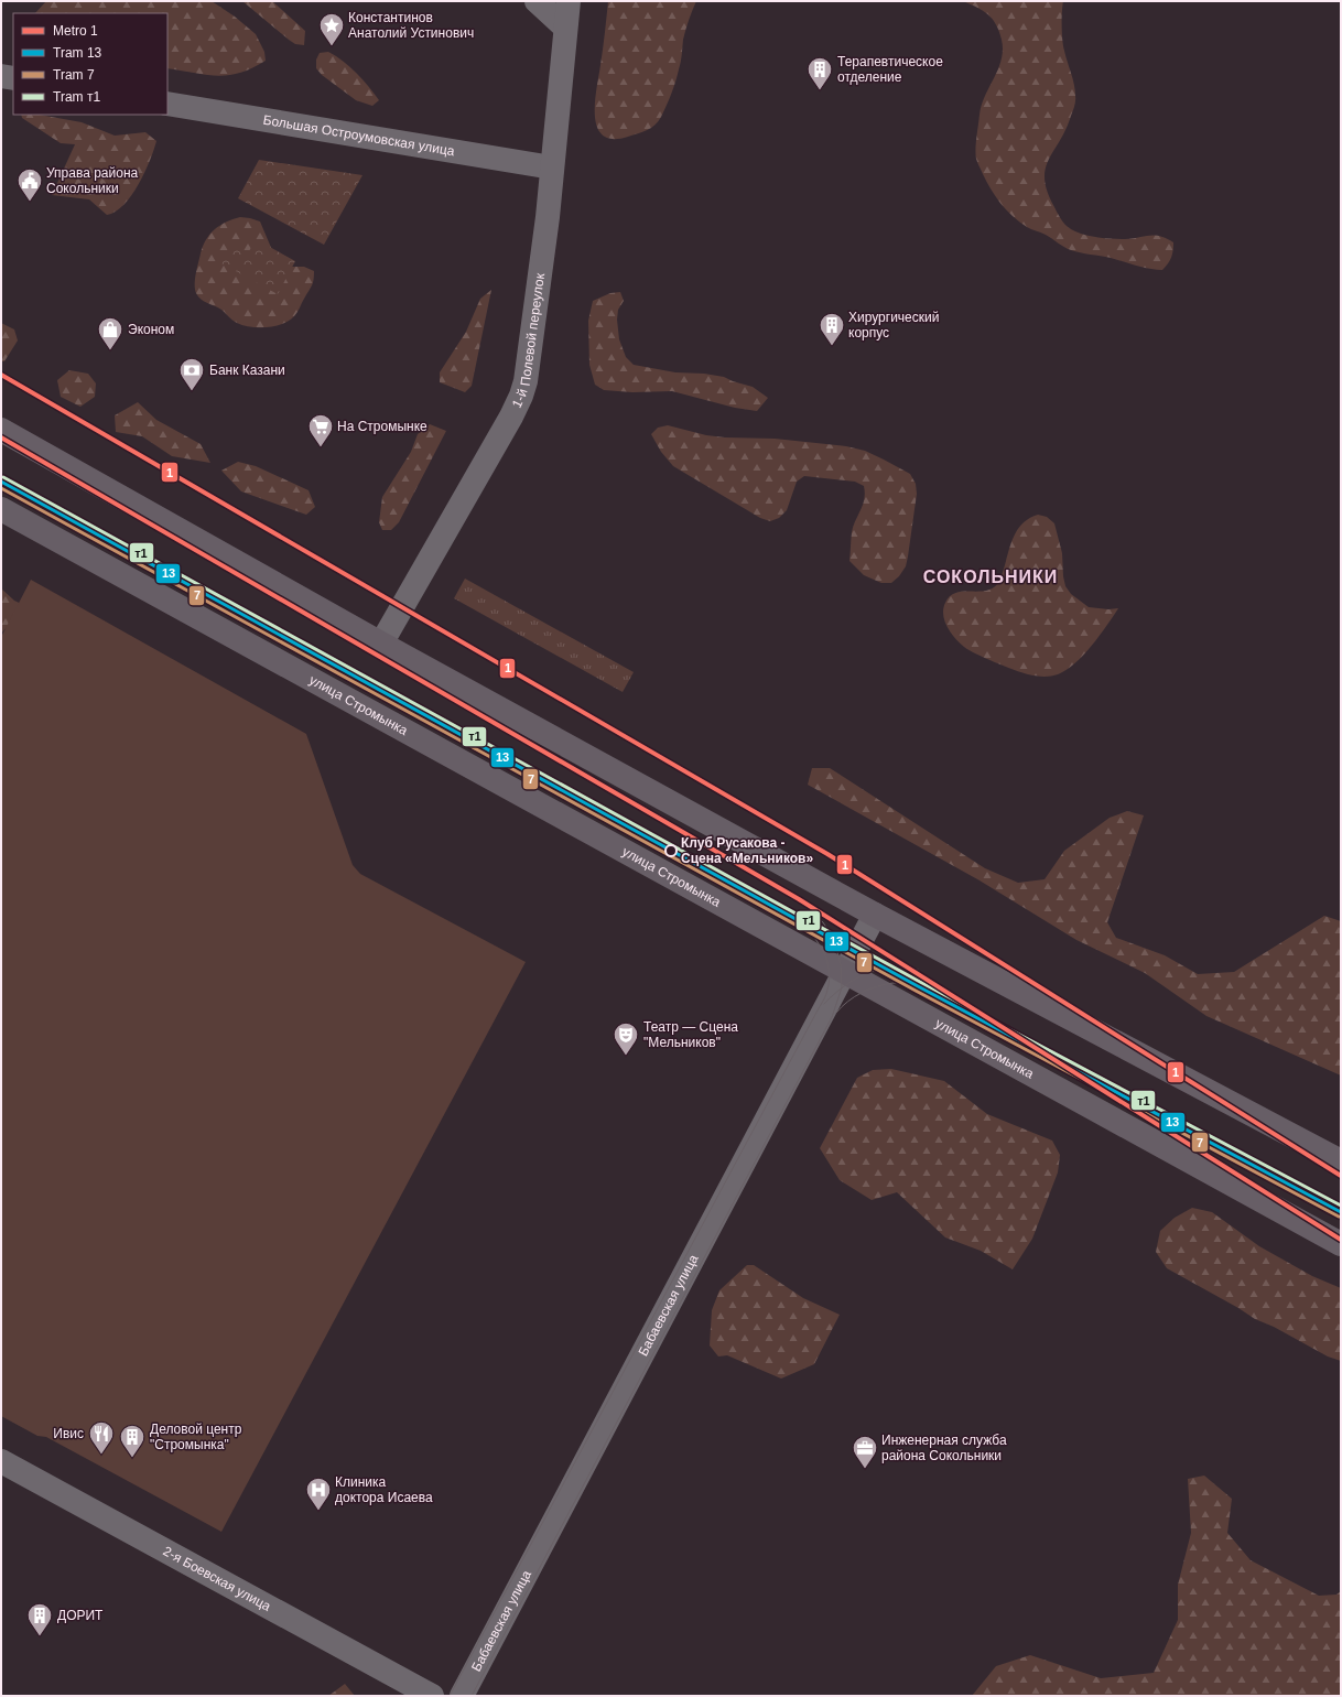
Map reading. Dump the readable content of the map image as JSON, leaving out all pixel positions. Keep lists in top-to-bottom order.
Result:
{
  "streets": {
    "main road": ["улица Стромынка"],
    "street": [
      "Большая Остроумовская улица",
      "1-й Полевой переулок",
      "Бабаевская улица",
      "2-я Боевская улица"
    ]
  },
  "crossings": [
    ["Большая Остроумовская улица", "1-й Полевой переулок"],
    ["улица Стромынка", "Бабаевская улица"]
  ],
  "districts": ["СОКОЛЬНИКИ"],
  "places": {
    "place": ["Константинов Анатолий Устинович"],
    "building": [
      "Терапевтическое отделение",
      "Хирургический корпус",
      "Деловой центр \"Стромынка\"",
      "ДОРИТ"
    ],
    "public building": ["Управа района Сокольники"],
    "shop": ["Эконом"],
    "bank": ["Банк Казани"],
    "supermarket": ["На Стромынке"],
    "other": ["Клуб Русакова - Сцена «Мельников»"],
    "theatre": ["Театр — Сцена \"Мельников\""],
    "restaurant": ["Ивис"],
    "office": ["Инженерная служба района Сокольники"],
    "hospital": ["Клиника доктора Исаева"]
  },
  "lines": [
    "metro line 1",
    "tram line т1",
    "tram line 13",
    "tram line 7"
  ],
  "legend": [
    "Metro 1",
    "Tram 13",
    "Tram 7",
    "Tram т1"
  ]
}
